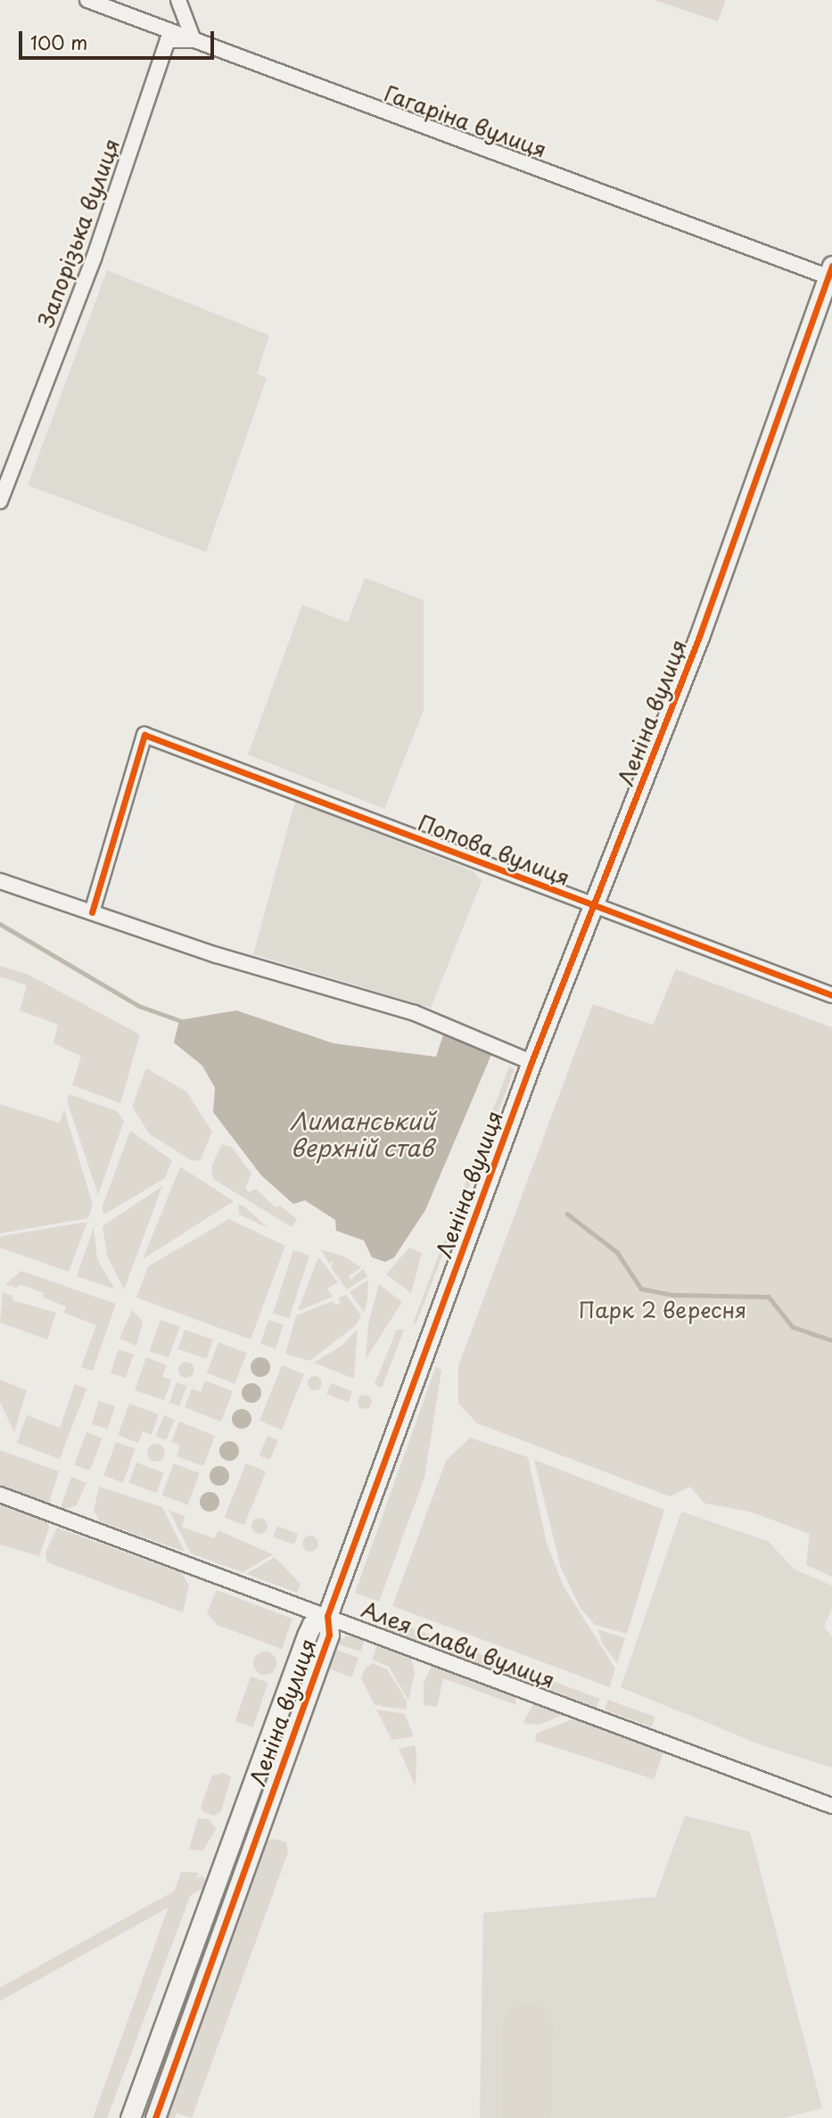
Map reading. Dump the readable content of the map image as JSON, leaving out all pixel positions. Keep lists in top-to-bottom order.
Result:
{
  "streets": {
    "street": [
      "Гагаріна вулиця",
      "Запорізька вулиця",
      "Леніна вулиця",
      "Попова вулиця",
      "Алея Слави вулиця"
    ]
  },
  "crossings": [
    ["Гагаріна вулиця", "Запорізька вулиця"],
    ["Гагаріна вулиця", "Леніна вулиця"],
    ["Леніна вулиця", "Попова вулиця"],
    ["Леніна вулиця", "Алея Слави вулиця"]
  ],
  "water": ["Лиманський верхній став"],
  "parks": ["Парк 2 вересня"],
  "scale_bar": "100 m"
}
